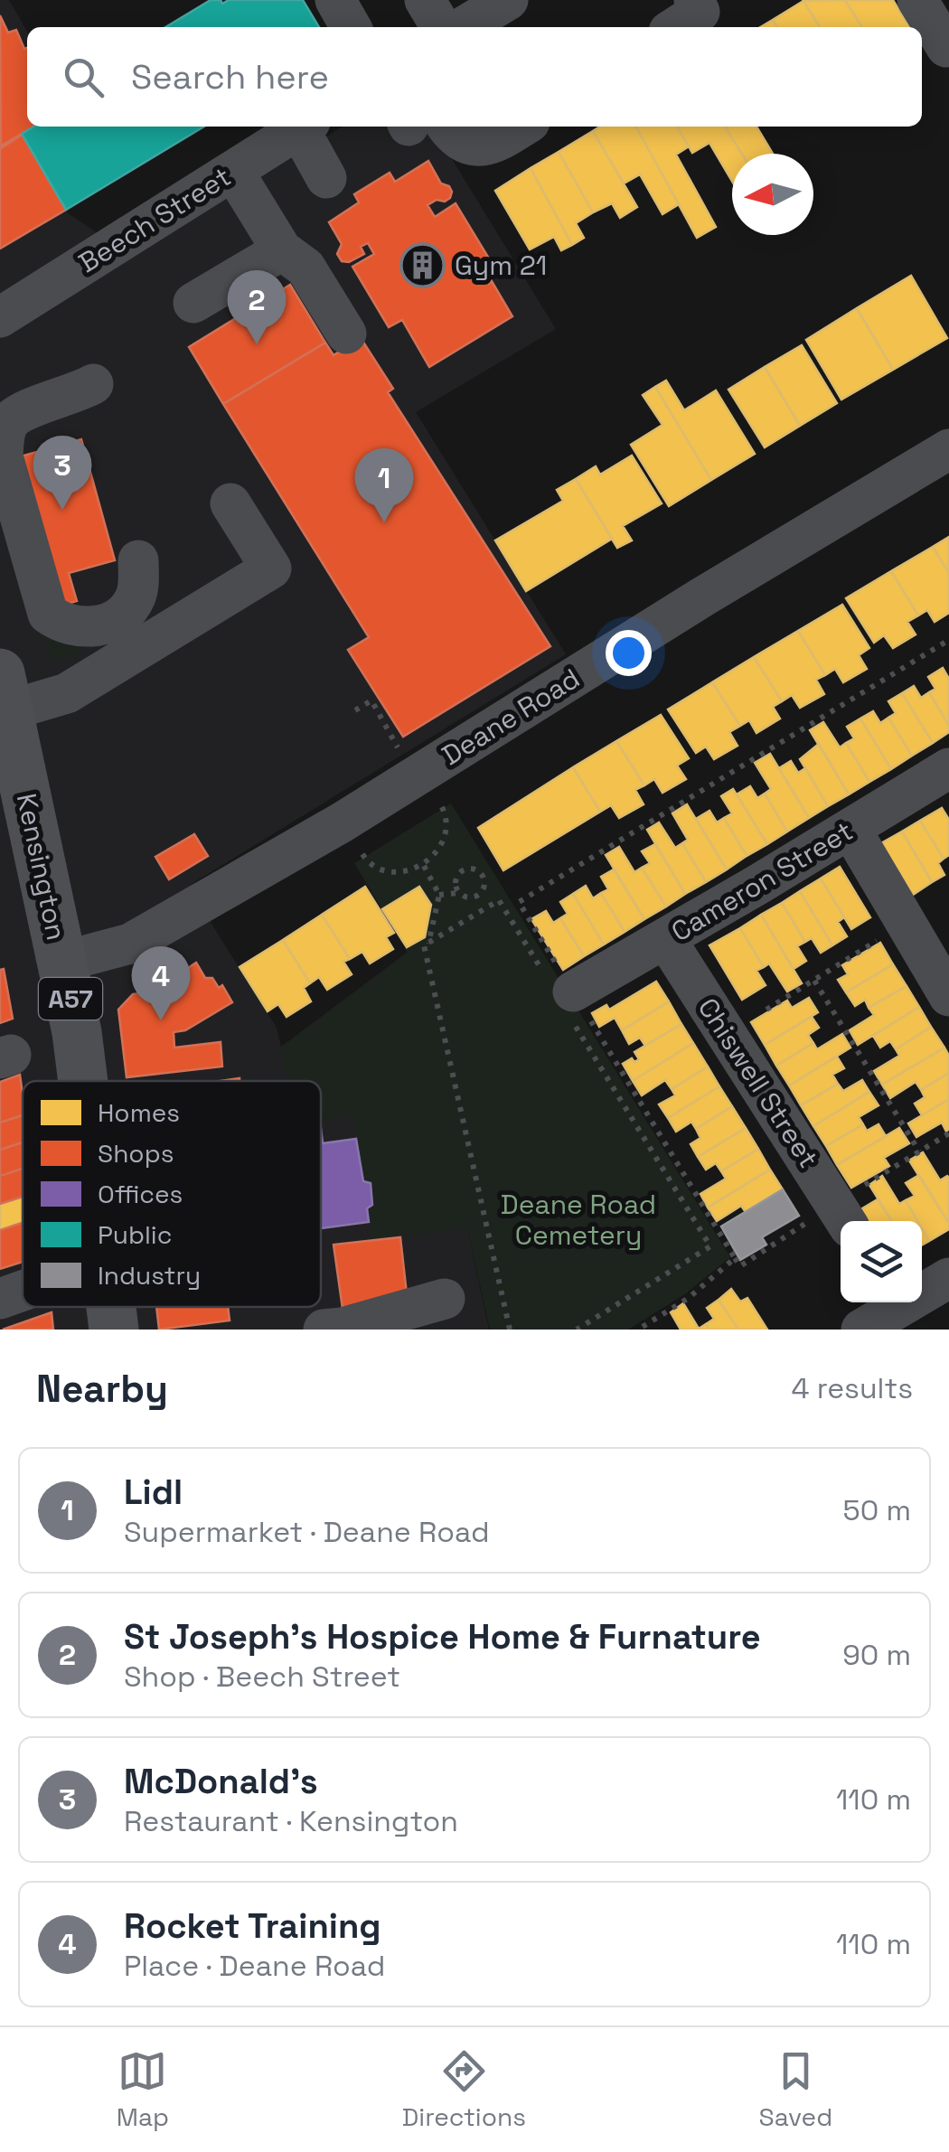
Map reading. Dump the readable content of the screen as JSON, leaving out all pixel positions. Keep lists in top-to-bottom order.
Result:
{
  "streets": {
    "main road": ["Kensington", "A57"],
    "street": [
      "Beech Street",
      "Deane Road",
      "Cameron Street",
      "Chiswell Street"
    ]
  },
  "crossings": [
    ["Deane Road", "Kensington"],
    ["Cameron Street", "Chiswell Street"]
  ],
  "parks": ["Deane Road Cemetery"],
  "places": {
    "building": ["Gym 21"]
  },
  "legend": [
    "Homes",
    "Shops",
    "Offices",
    "Public",
    "Industry"
  ],
  "north": "left",
  "page": {
    "search": "Search here",
    "pins": [
      "2",
      "3",
      "1",
      "4"
    ],
    "heading": ["Nearby", "4 results"],
    "list": [
      {
        "mark": "1",
        "name": "Lidl",
        "note": "Supermarket · Deane Road",
        "value": "50 m"
      },
      {
        "mark": "2",
        "name": "St Joseph's Hospice Home & Furnature",
        "note": "Shop · Beech Street",
        "value": "90 m"
      },
      {
        "mark": "3",
        "name": "McDonald's",
        "note": "Restaurant · Kensington",
        "value": "110 m"
      },
      {
        "mark": "4",
        "name": "Rocket Training",
        "note": "Place · Deane Road",
        "value": "110 m"
      }
    ],
    "nav": ["Map", "Directions", "Saved"]
  }
}
